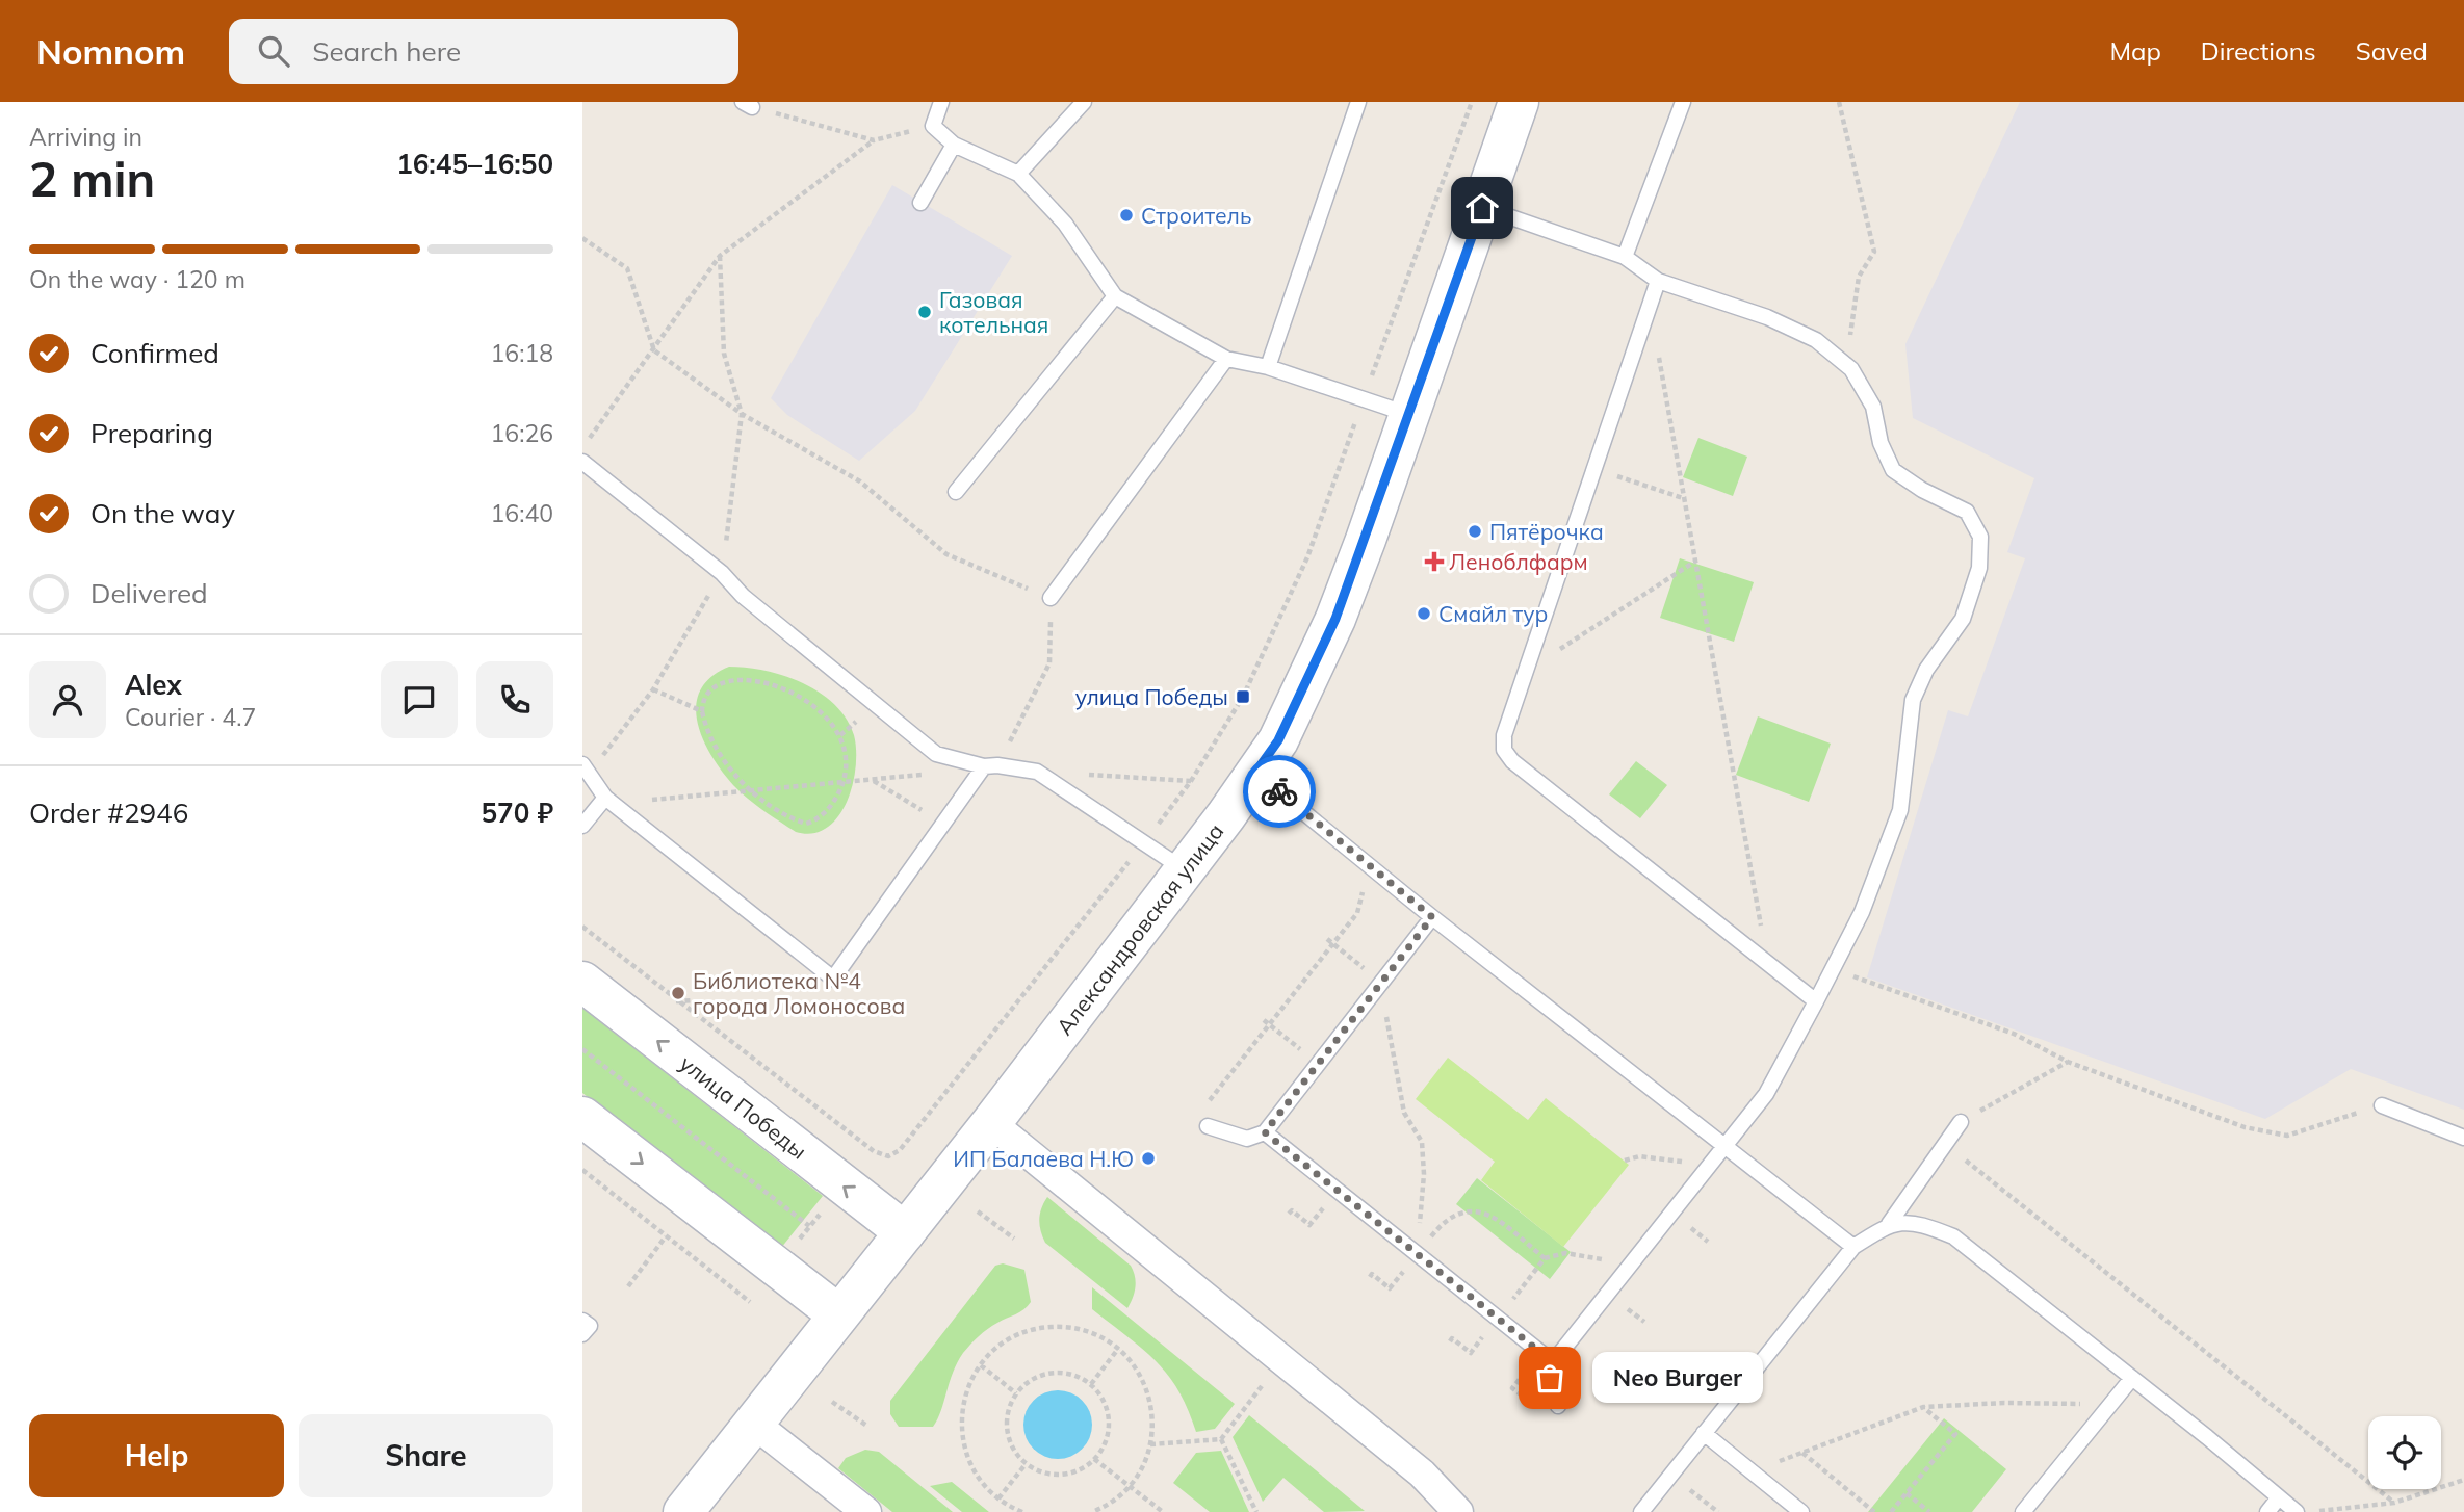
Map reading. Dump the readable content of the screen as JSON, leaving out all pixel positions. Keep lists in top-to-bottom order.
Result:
{
  "streets": {
    "main road": ["Александровская улица", "улица Победы"]
  },
  "crossings": [
    ["Александровская улица", "улица Победы"]
  ],
  "places": {
    "other": [
      "Строитель",
      "Газовая котельная",
      "Пятёрочка",
      "Смайл тур",
      "Библиотека №4 города Ломоносова",
      "ИП Балаева Н.Ю",
      "Neo Burger"
    ],
    "health": ["Леноблфарм"],
    "transit": ["улица Победы"]
  },
  "page": {
    "header": "Nomnom",
    "search": "Search here",
    "nav": ["Map", "Directions", "Saved"],
    "heading": ["2 min", "Arriving in", "16:45–16:50"],
    "panel": [
      "Alex",
      "Courier · 4.7",
      "Order #2946",
      "570 ₽"
    ],
    "bar": "On the way · 120 m",
    "list": [
      ["Confirmed", "16:18"],
      ["Preparing", "16:26"],
      ["On the way", "16:40"],
      "Delivered"
    ],
    "bubble": "Neo Burger",
    "buttons": ["Help", "Share"]
  }
}
